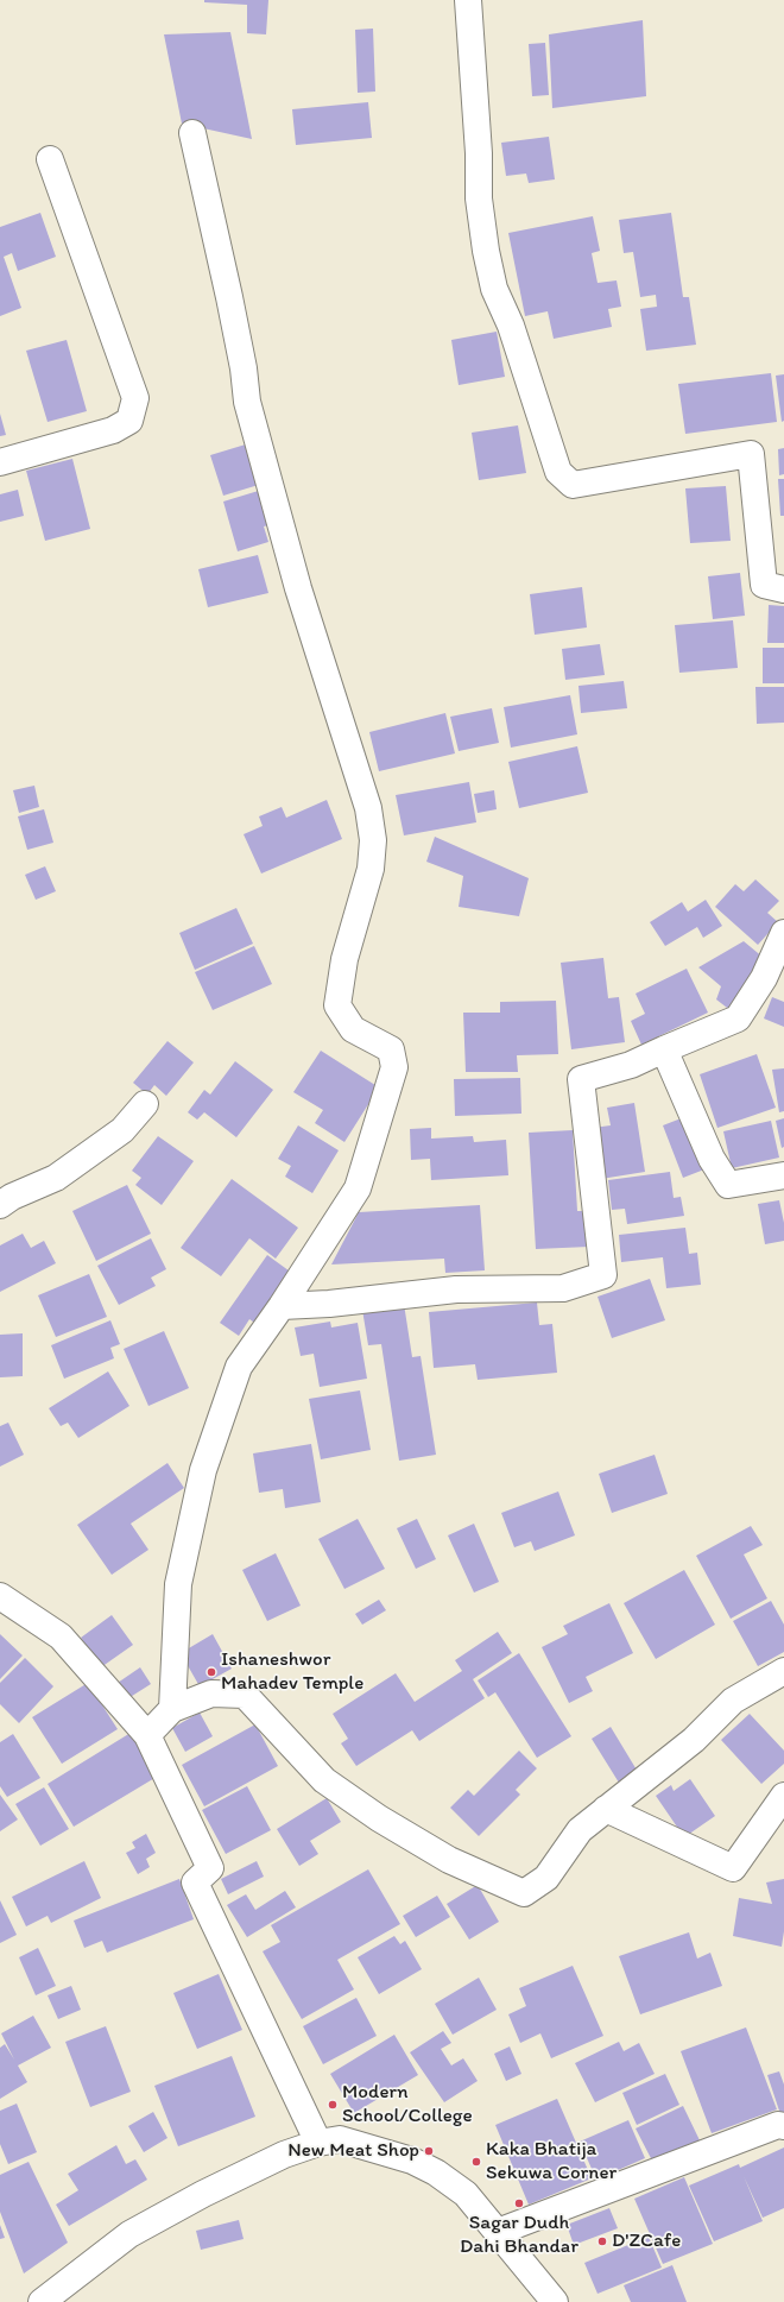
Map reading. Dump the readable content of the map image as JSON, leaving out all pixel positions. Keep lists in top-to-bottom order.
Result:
{
  "places": [
    "Ishaneshwor Mahadev Temple",
    "Modern School/College",
    "New Meat Shop",
    "Kaka Bhatija Sekuwa Corner",
    "Sagar Dudh Dahi Bhandar",
    "D'ZCafe"
  ]
}
